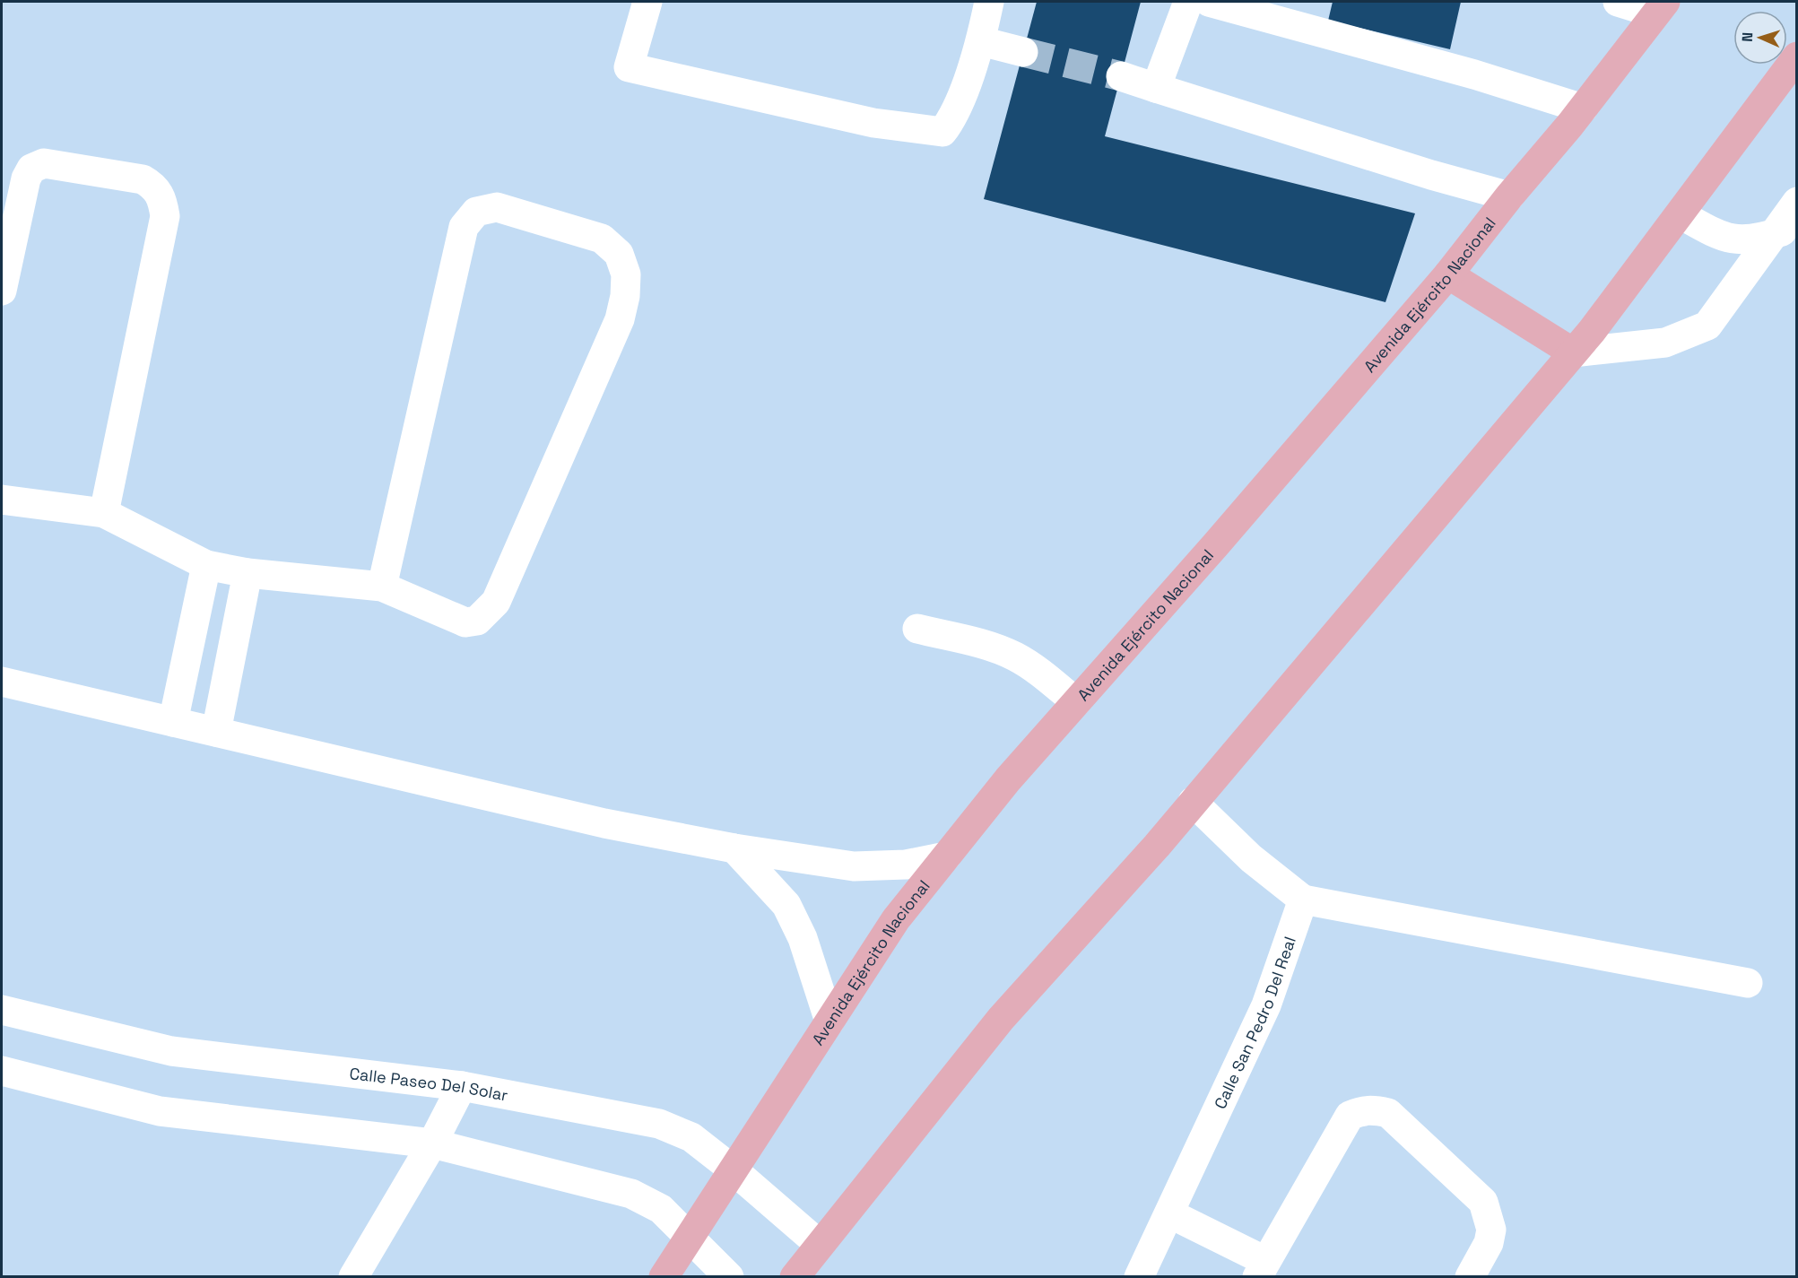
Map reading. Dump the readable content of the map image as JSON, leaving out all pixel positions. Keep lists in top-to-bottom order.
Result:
{
  "streets": {
    "main road": ["Avenida Ejército Nacional"],
    "street": ["Calle San Pedro Del Real", "Calle Paseo Del Solar"]
  },
  "crossings": [
    ["Avenida Ejército Nacional", "Calle Paseo Del Solar"]
  ],
  "north": "left"
}
